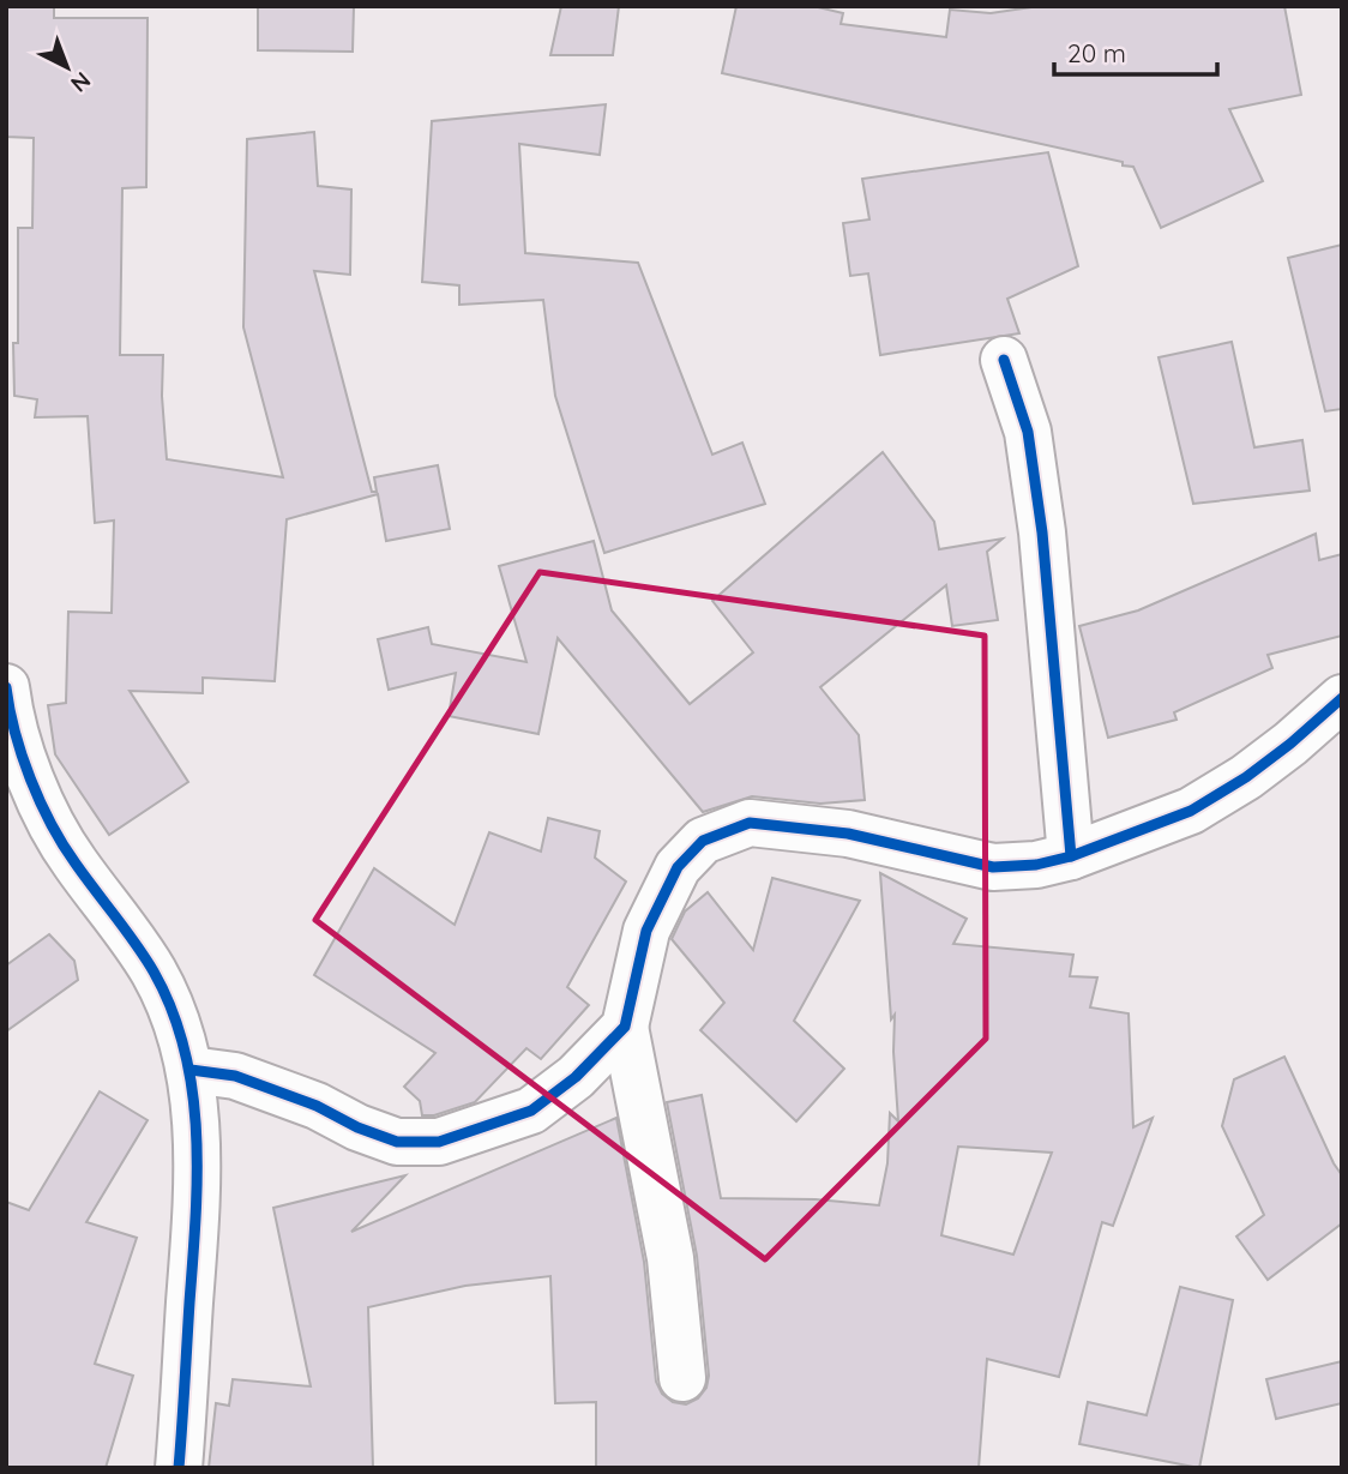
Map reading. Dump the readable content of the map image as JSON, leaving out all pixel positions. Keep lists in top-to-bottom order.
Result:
{
  "scale_bar": "20 m",
  "north": "bottom right"
}
